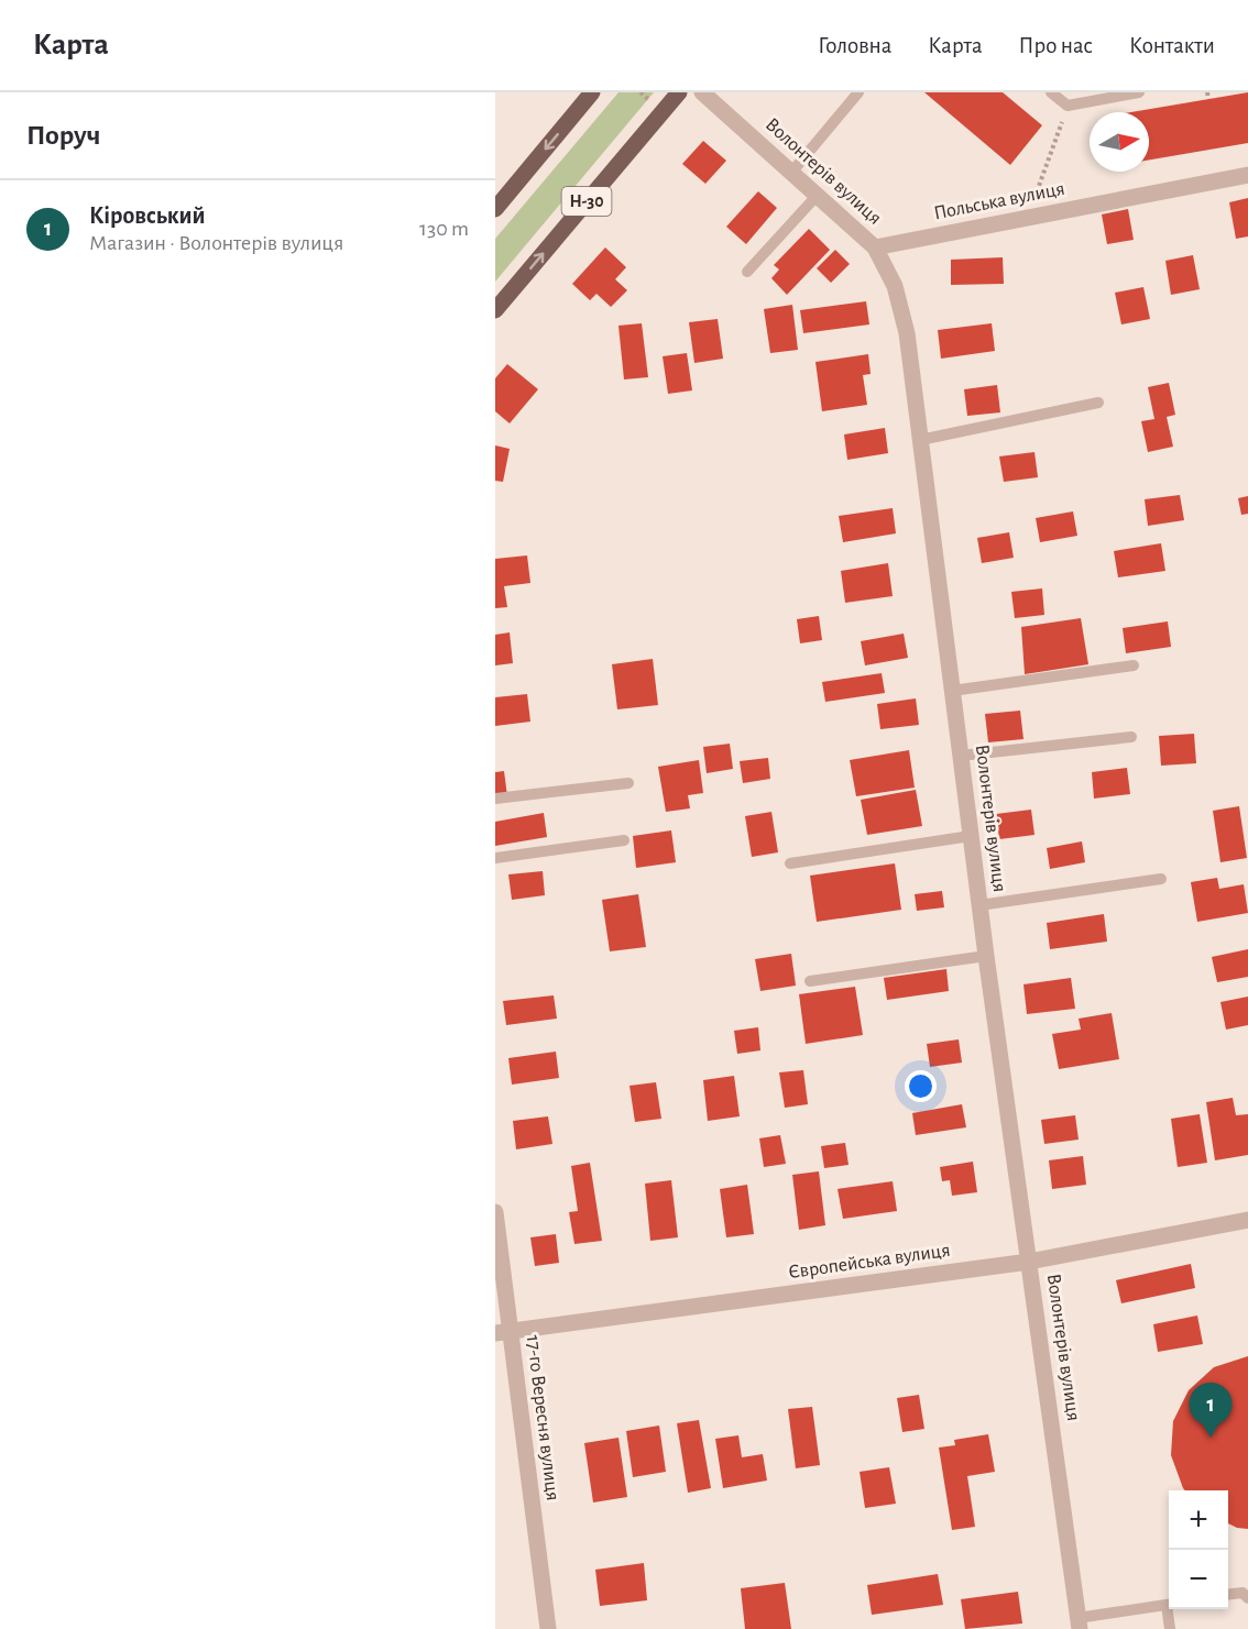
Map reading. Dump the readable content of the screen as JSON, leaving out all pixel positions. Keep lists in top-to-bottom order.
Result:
{
  "streets": {
    "main road": ["Н-30"],
    "street": [
      "Волонтерів вулиця",
      "Польська вулиця",
      "Європейська вулиця",
      "17-го Вересня вулиця"
    ]
  },
  "crossings": [
    ["Волонтерів вулиця", "Польська вулиця"],
    ["Волонтерів вулиця", "Європейська вулиця"],
    ["Європейська вулиця", "17-го Вересня вулиця"]
  ],
  "north": "right",
  "page": {
    "header": "Карта",
    "nav": [
      "Головна",
      "Карта",
      "Про нас",
      "Контакти"
    ],
    "heading": "Поруч",
    "list": [
      {
        "mark": "1",
        "name": "Кіровський",
        "note": "Магазин · Волонтерів вулиця",
        "value": "130 m"
      }
    ],
    "pins": "1",
    "map_buttons": ["+", "−"]
  }
}
